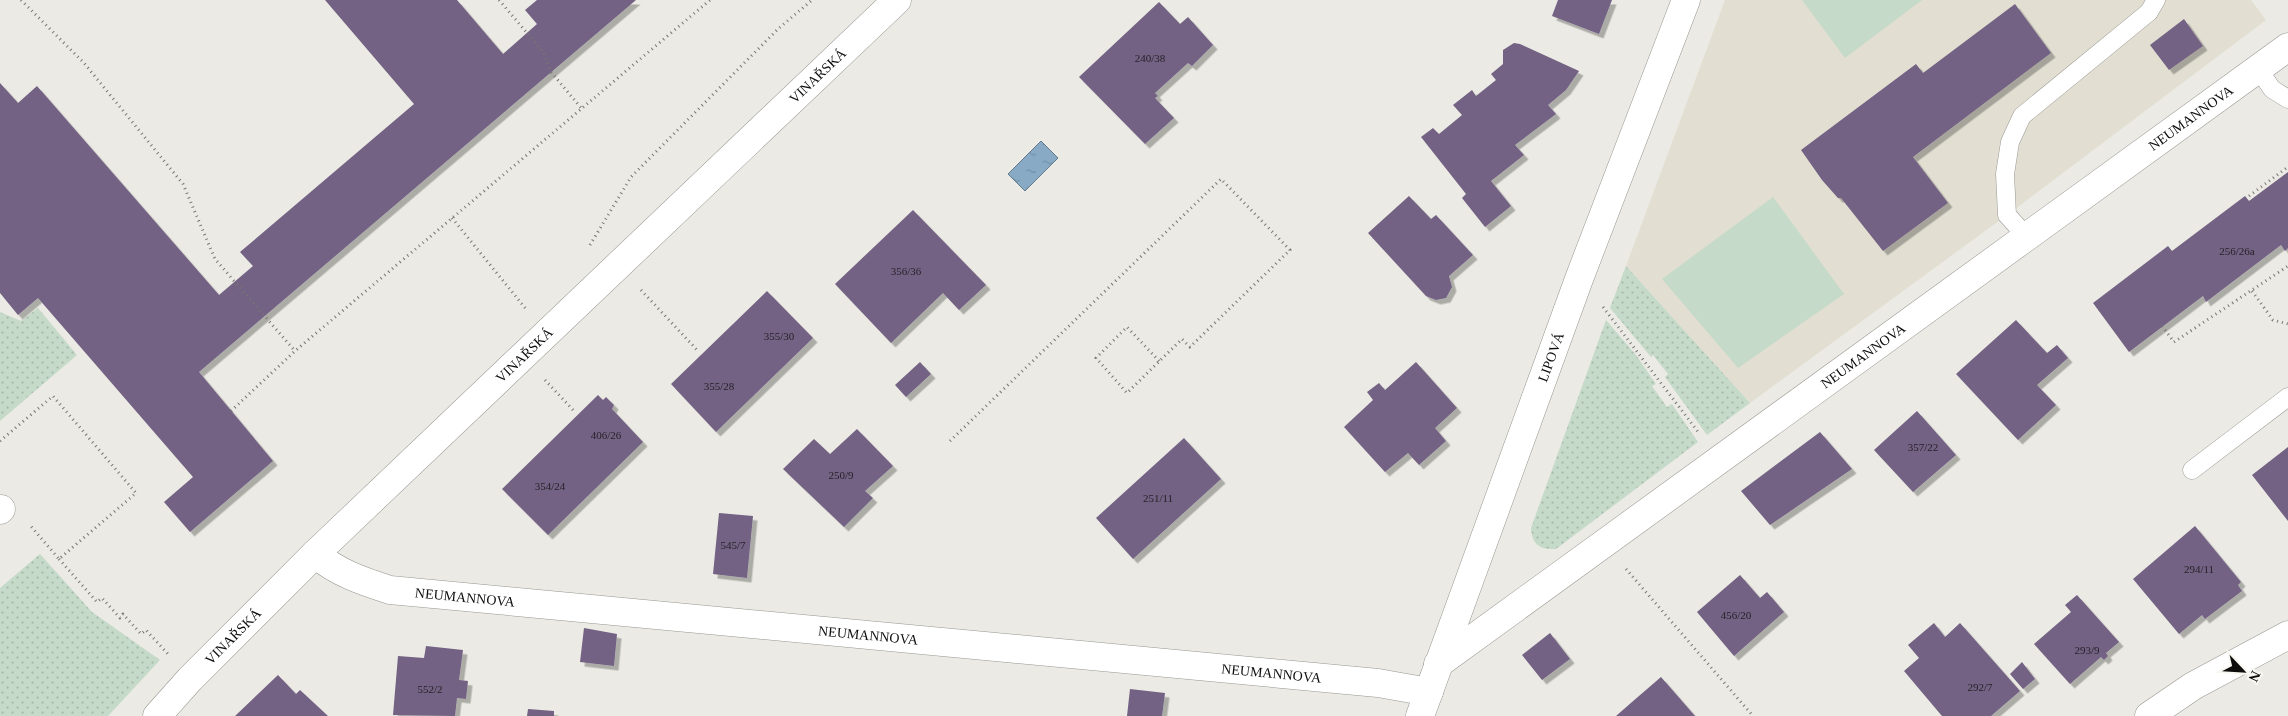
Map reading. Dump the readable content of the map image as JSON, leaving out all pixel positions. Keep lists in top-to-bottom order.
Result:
{
  "streets": {
    "street": ["VINAŘSKÁ", "NEUMANNOVA", "LIPOVÁ"]
  },
  "crossings": [
    ["VINAŘSKÁ", "NEUMANNOVA"],
    ["NEUMANNOVA", "LIPOVÁ"]
  ],
  "house_numbers": [
    "240/38",
    "256/26a",
    "356/36",
    "355/30",
    "355/28",
    "406/26",
    "357/22",
    "250/9",
    "354/24",
    "251/11",
    "545/7",
    "294/11",
    "456/20",
    "293/9",
    "292/7",
    "552/2"
  ],
  "north": "bottom right"
}
